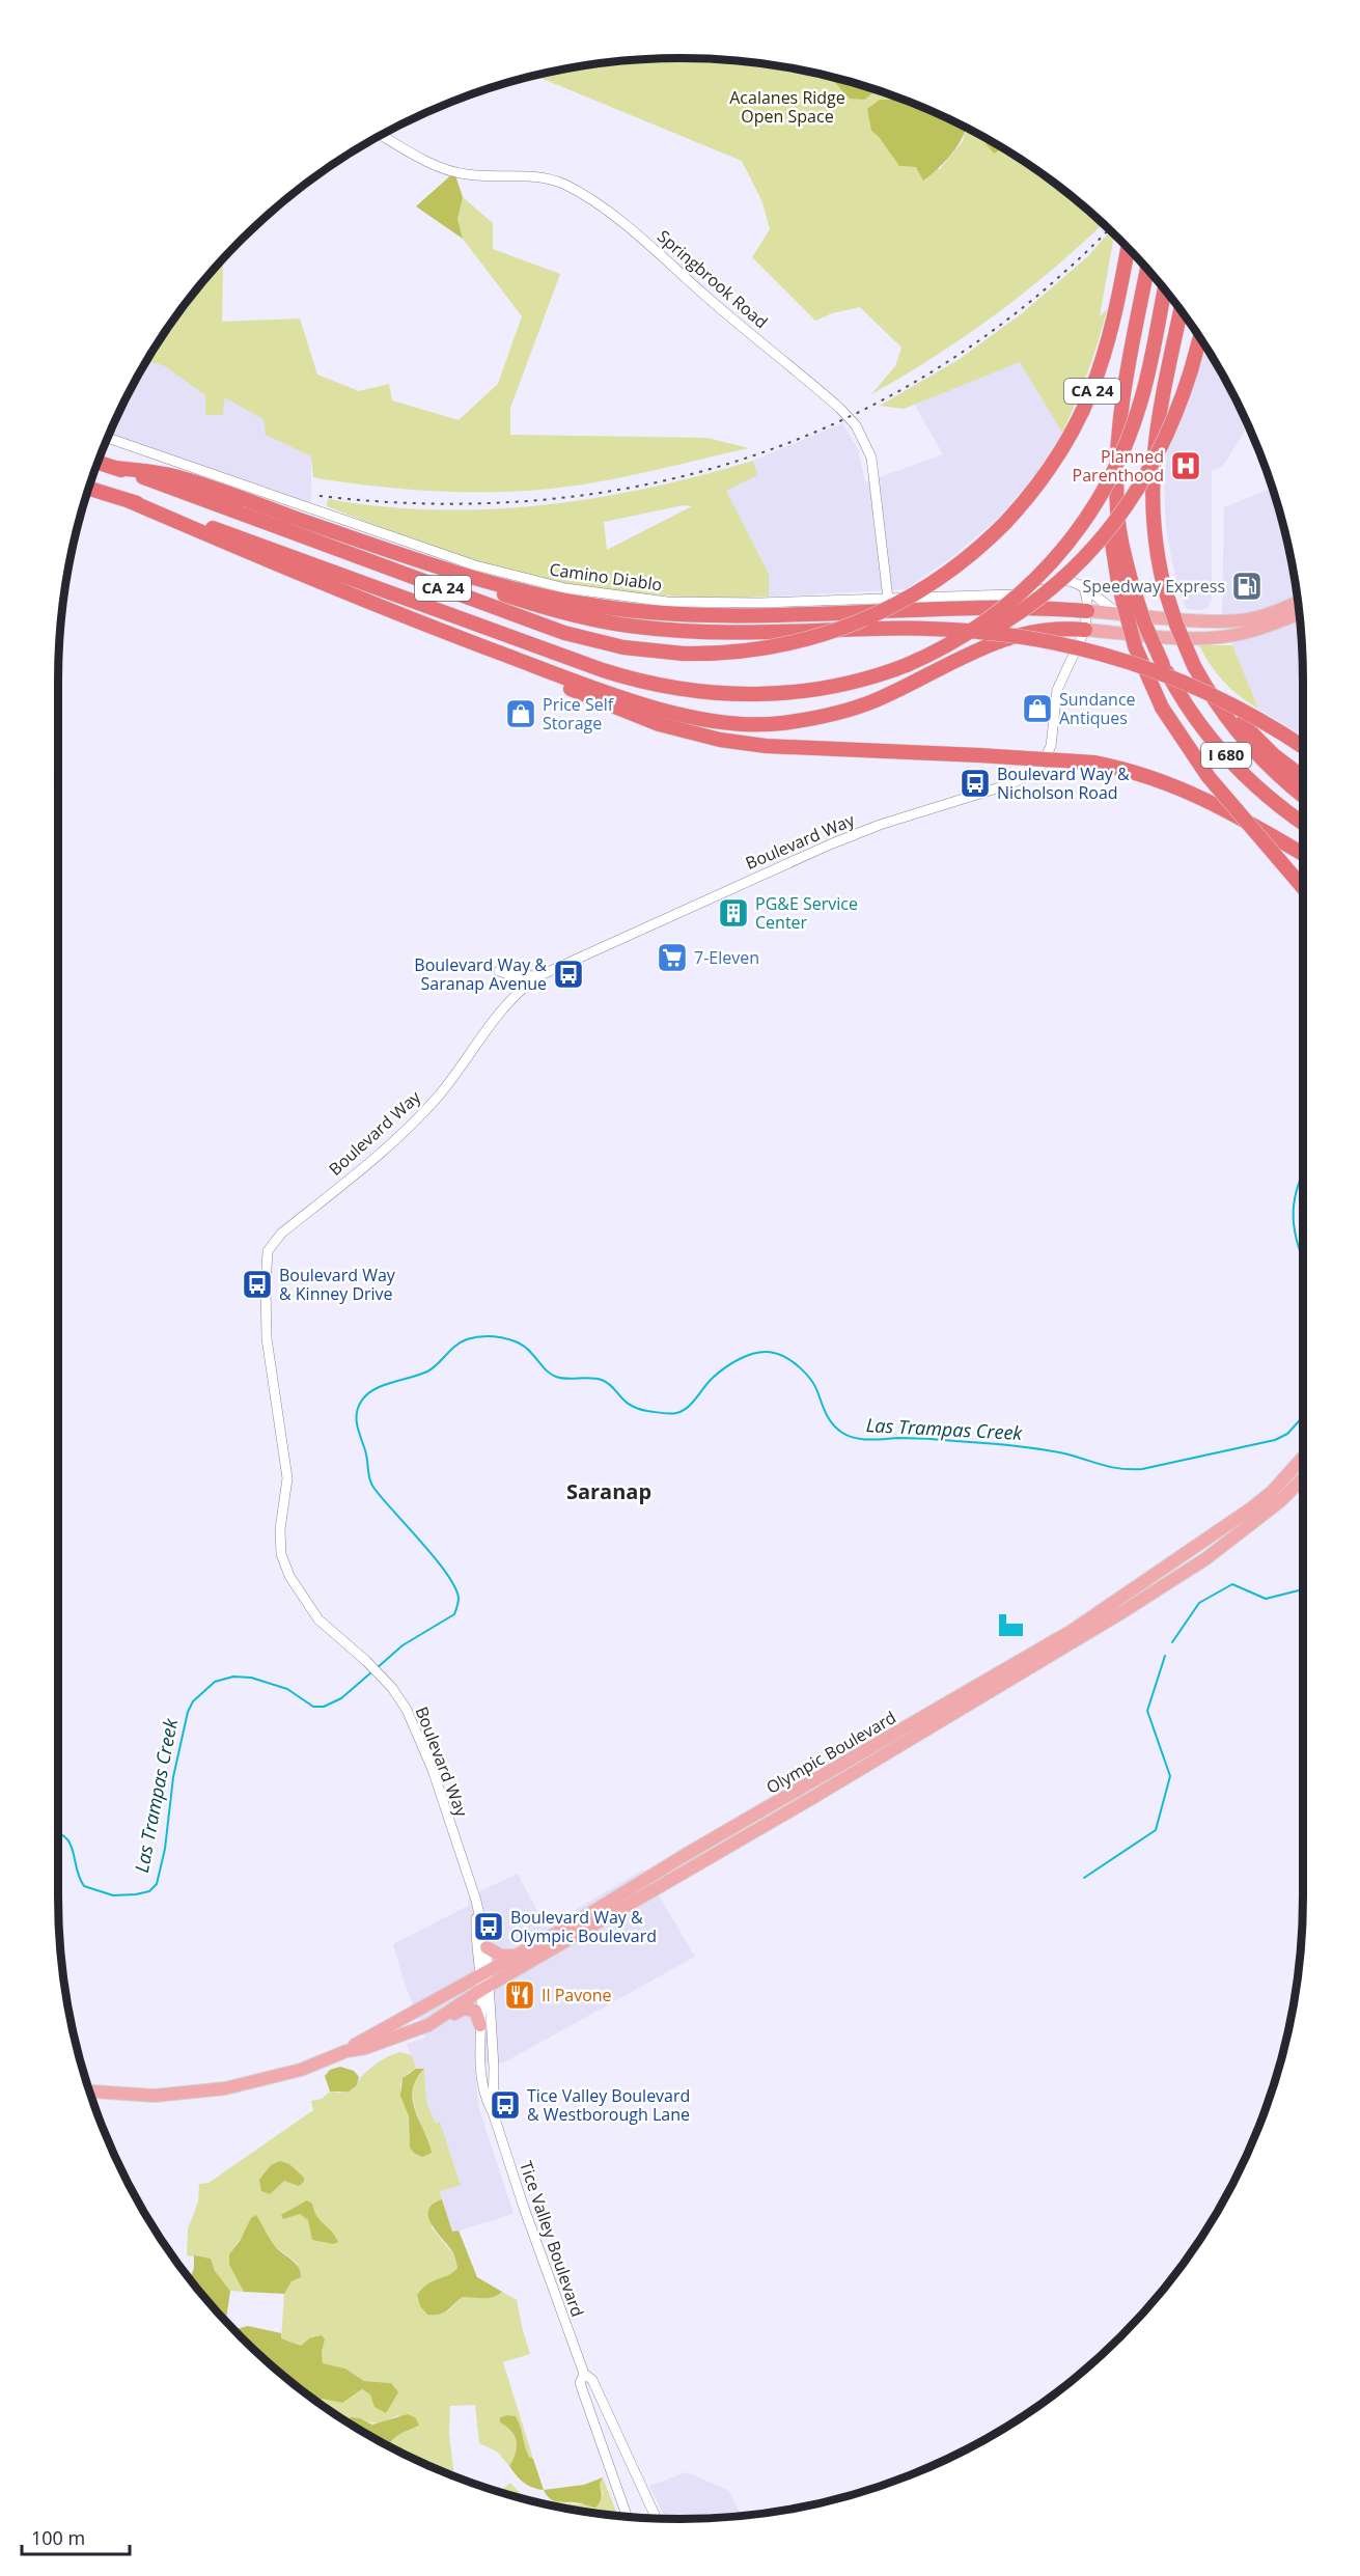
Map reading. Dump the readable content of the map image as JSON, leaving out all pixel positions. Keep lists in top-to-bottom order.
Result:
{
  "streets": {
    "highway": ["CA 24", "I 680"],
    "main road": ["Olympic Boulevard"],
    "street": [
      "Springbrook Road",
      "Camino Diablo",
      "Boulevard Way",
      "Tice Valley Boulevard"
    ]
  },
  "crossings": [
    ["Springbrook Road", "Camino Diablo"],
    ["Boulevard Way", "Olympic Boulevard"],
    ["Boulevard Way", "Tice Valley Boulevard"],
    ["Olympic Boulevard", "Tice Valley Boulevard"]
  ],
  "districts": ["Saranap"],
  "water": ["Las Trampas Creek"],
  "parks": ["Acalanes Ridge Open Space"],
  "places": {
    "hospital": ["Planned Parenthood"],
    "fuel station": ["Speedway Express"],
    "shop": ["Sundance Antiques", "Price Self Storage"],
    "bus stop": [
      "Boulevard Way & Nicholson Road",
      "Boulevard Way & Saranap Avenue",
      "Boulevard Way & Kinney Drive",
      "Boulevard Way & Olympic Boulevard",
      "Tice Valley Boulevard & Westborough Lane"
    ],
    "building": ["PG&E Service Center"],
    "supermarket": ["7-Eleven"],
    "restaurant": ["Il Pavone"]
  },
  "scale_bar": "100 m"
}
